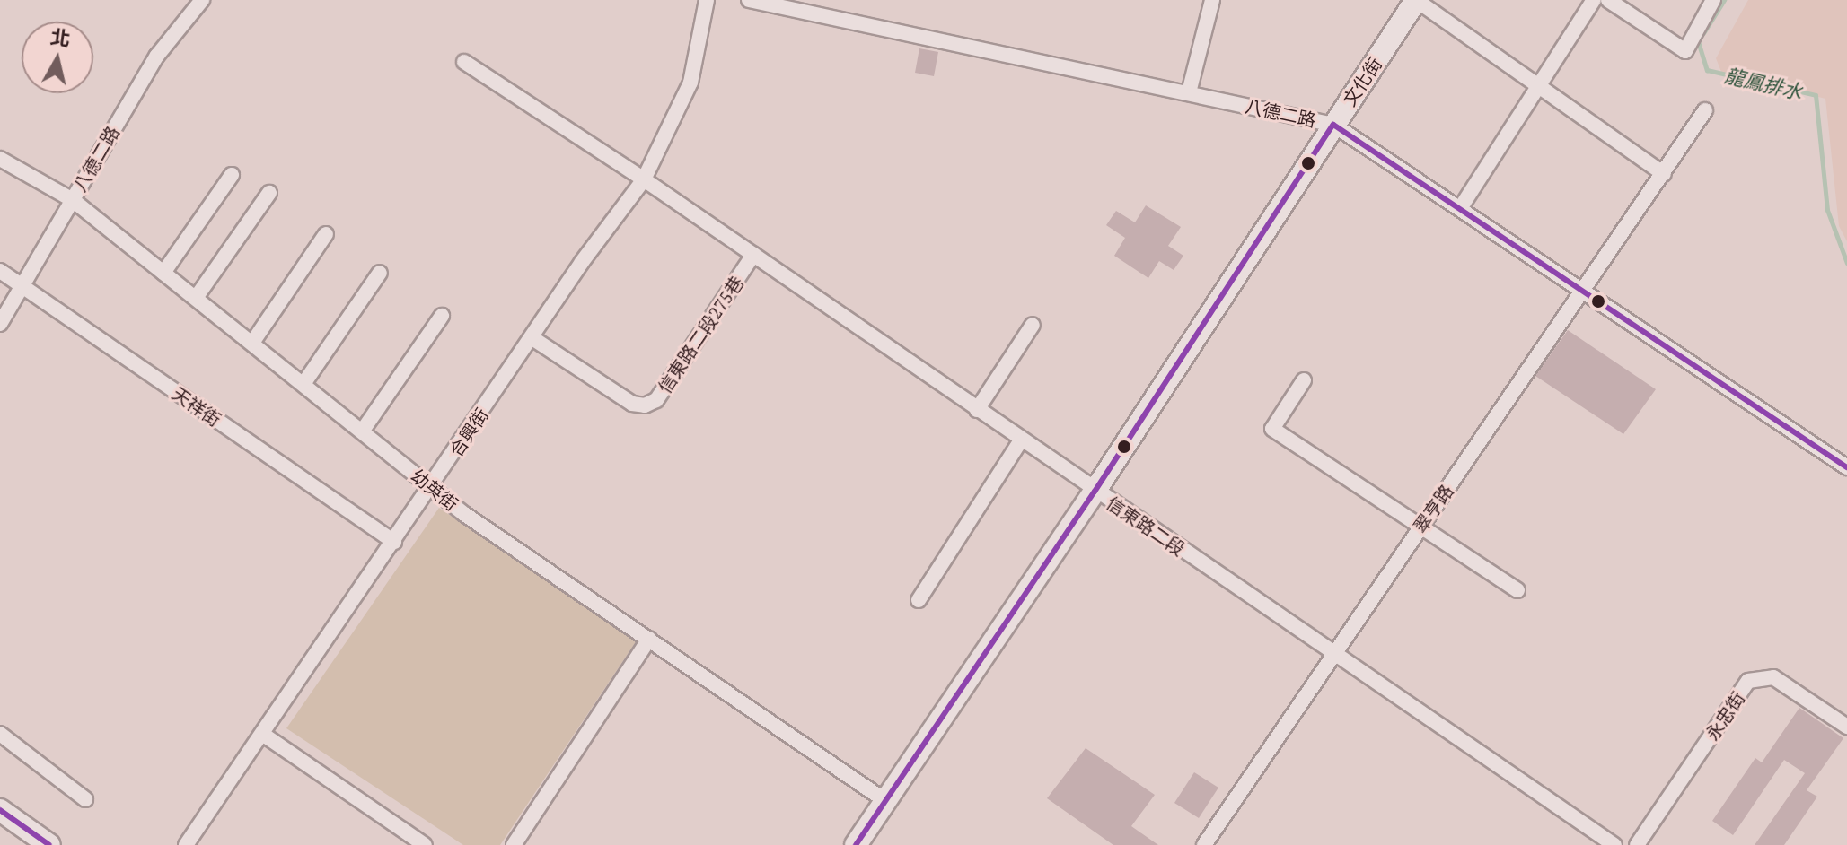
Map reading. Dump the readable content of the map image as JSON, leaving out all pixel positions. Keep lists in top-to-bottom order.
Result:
{
  "streets": {
    "street": [
      "文化街",
      "八德二路",
      "信東路二段275巷",
      "天祥街",
      "合興街",
      "幼英街",
      "翠亨路",
      "信東路二段",
      "永忠街"
    ]
  },
  "crossings": [
    ["文化街", "八德二路"],
    ["文化街", "幼英街"],
    ["文化街", "信東路二段"],
    ["八德二路", "天祥街"],
    ["八德二路", "幼英街"],
    ["八德二路", "翠亨路"],
    ["信東路二段275巷", "合興街"],
    ["信東路二段275巷", "信東路二段"],
    ["天祥街", "合興街"],
    ["合興街", "幼英街"],
    ["合興街", "信東路二段"],
    ["翠亨路", "信東路二段"]
  ],
  "water": ["龍鳳排水"],
  "north": "top"
}
